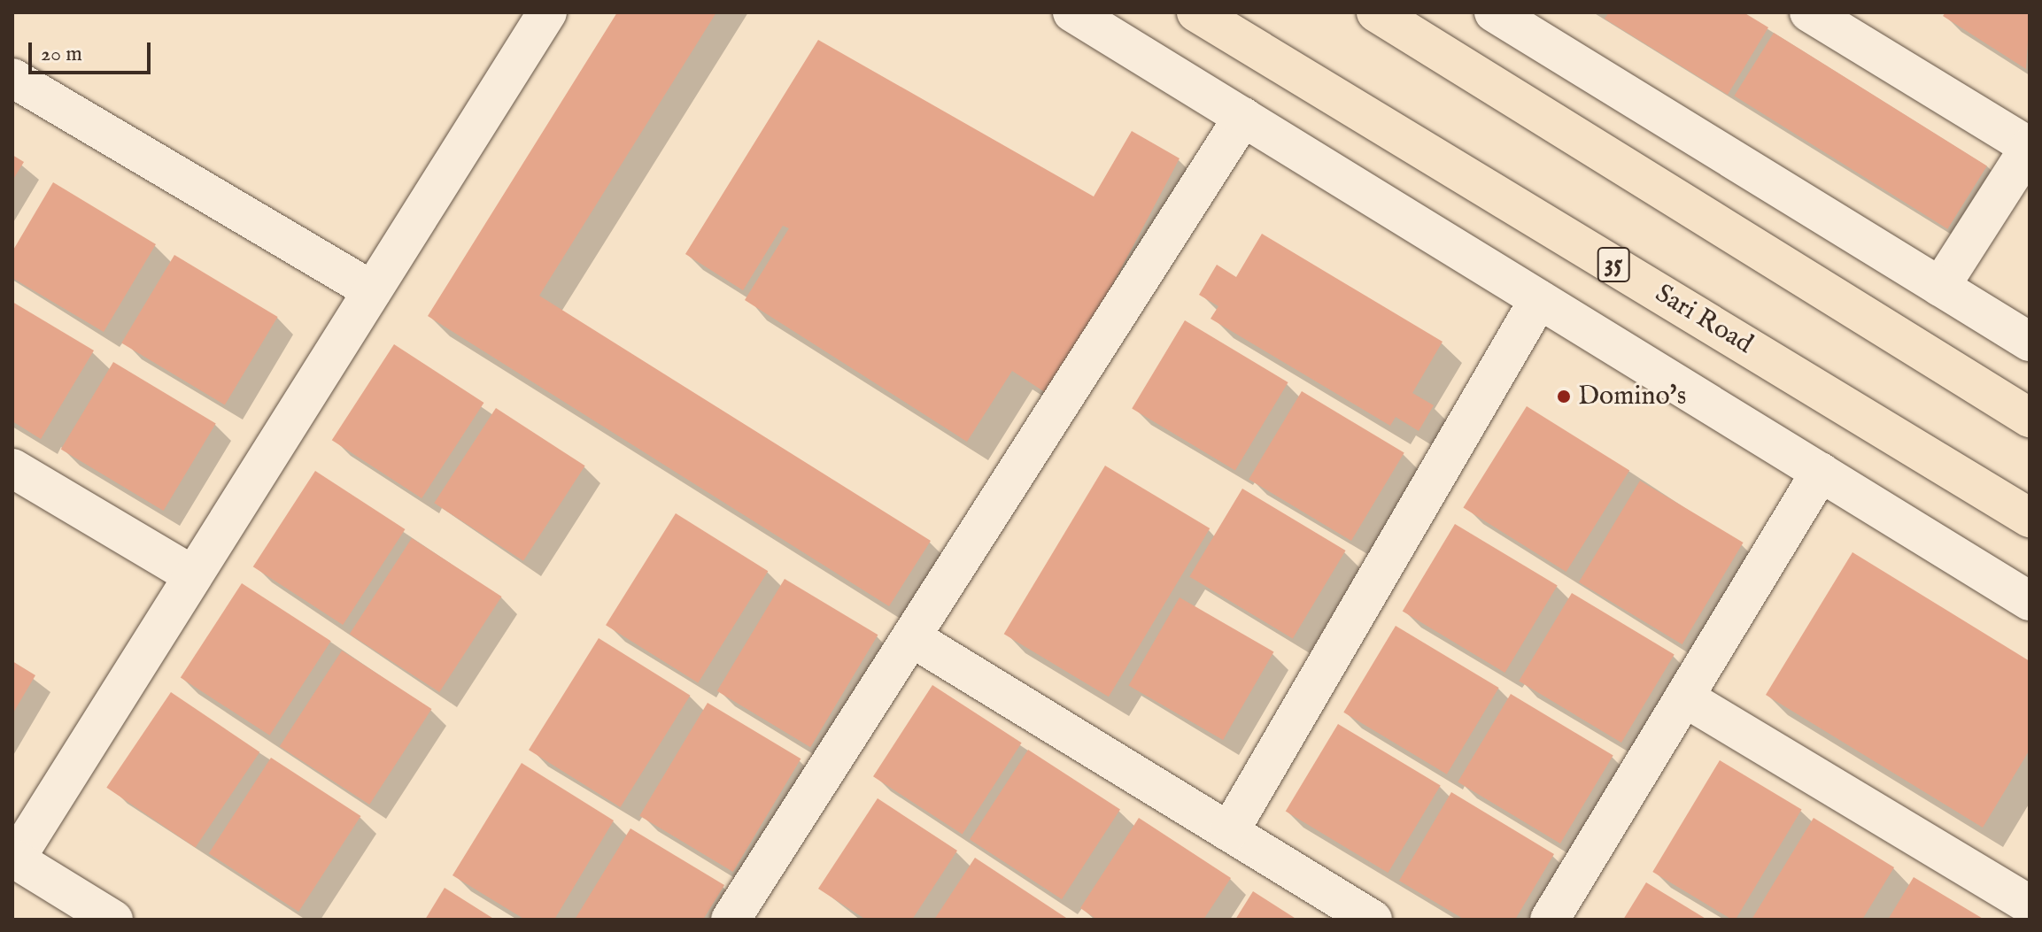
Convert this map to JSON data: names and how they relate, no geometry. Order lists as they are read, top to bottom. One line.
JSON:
{"streets":{"main road":["35","Sari Road"]},"places":["Domino's"],"scale_bar":"20 m"}
